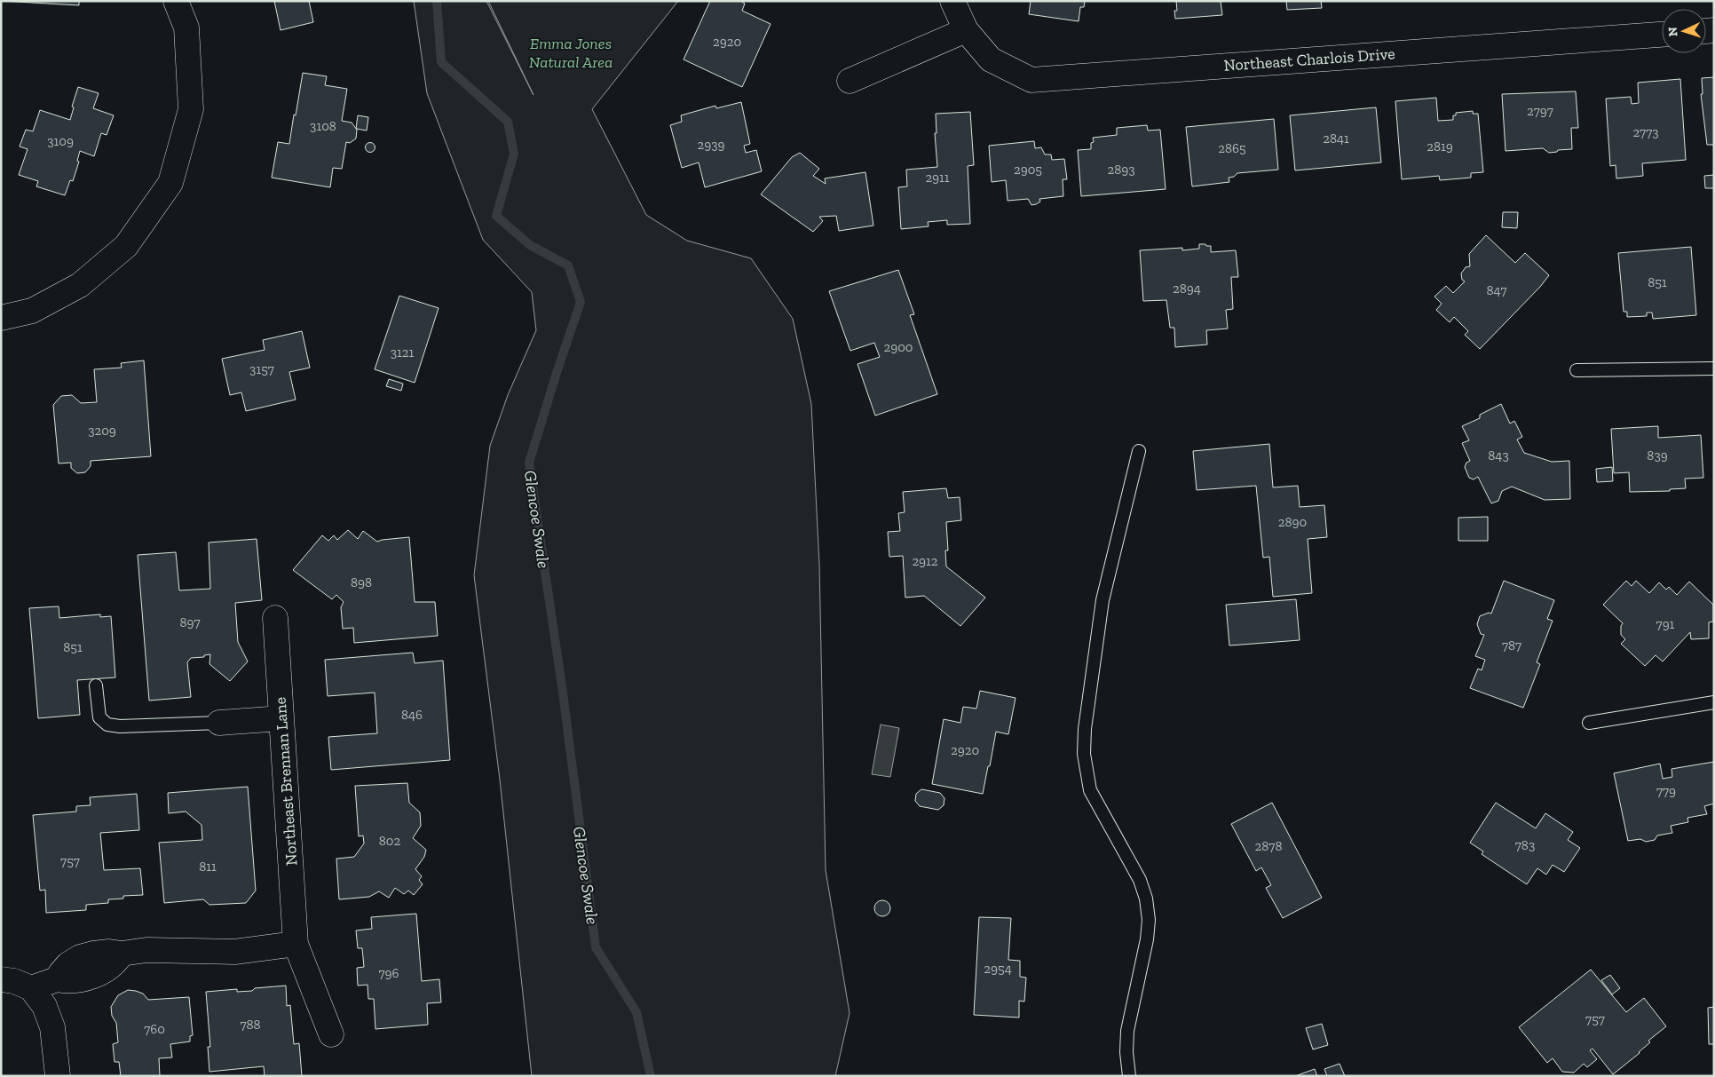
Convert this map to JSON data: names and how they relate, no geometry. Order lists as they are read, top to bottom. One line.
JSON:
{"streets":{"street":["Northeast Charlois Drive","Northeast Brennan Lane"]},"water":["Glencoe Swale"],"parks":["Emma Jones Natural Area"],"house_numbers":["2920","2797","3108","2773","2841","3109","2939","2819","2865","2905","2893","2911","851","2894","847","2900","3121","3157","3209","843","839","2890","2912","898","897","791","787","851","846","2920","779","802","783","2878","757","811","2954","796","757","788","760"],"north":"left"}
